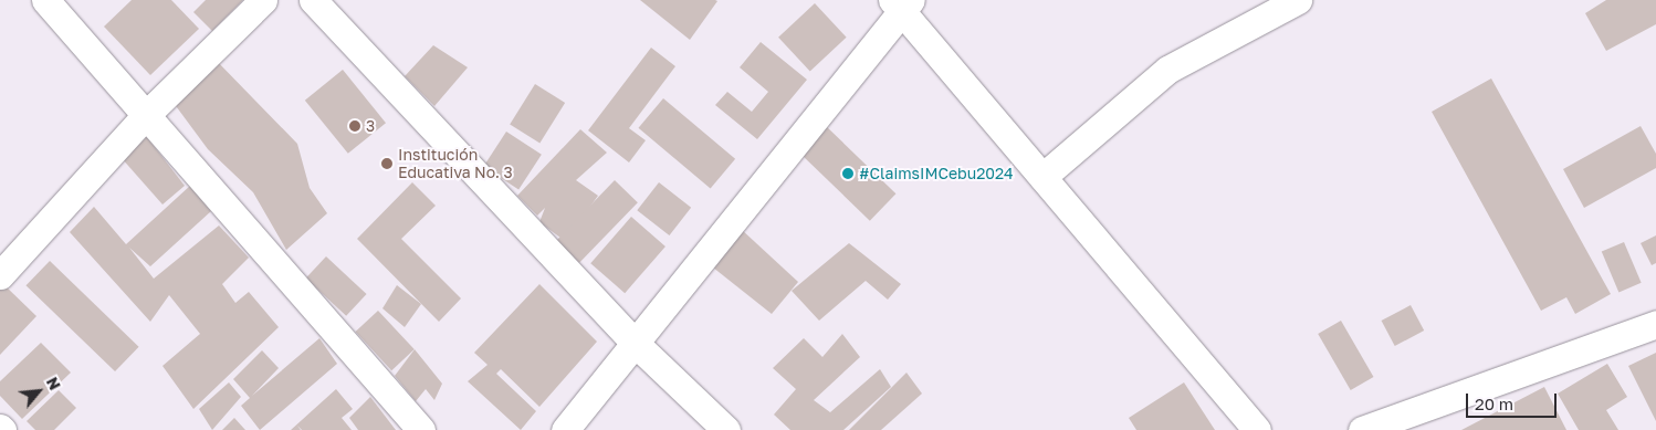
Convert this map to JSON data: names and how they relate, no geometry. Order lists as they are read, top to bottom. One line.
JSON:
{"places":["3","Institución Educativa No. 3","#ClaimsIMCebu2024"],"scale_bar":"20 m","north":"top right"}
